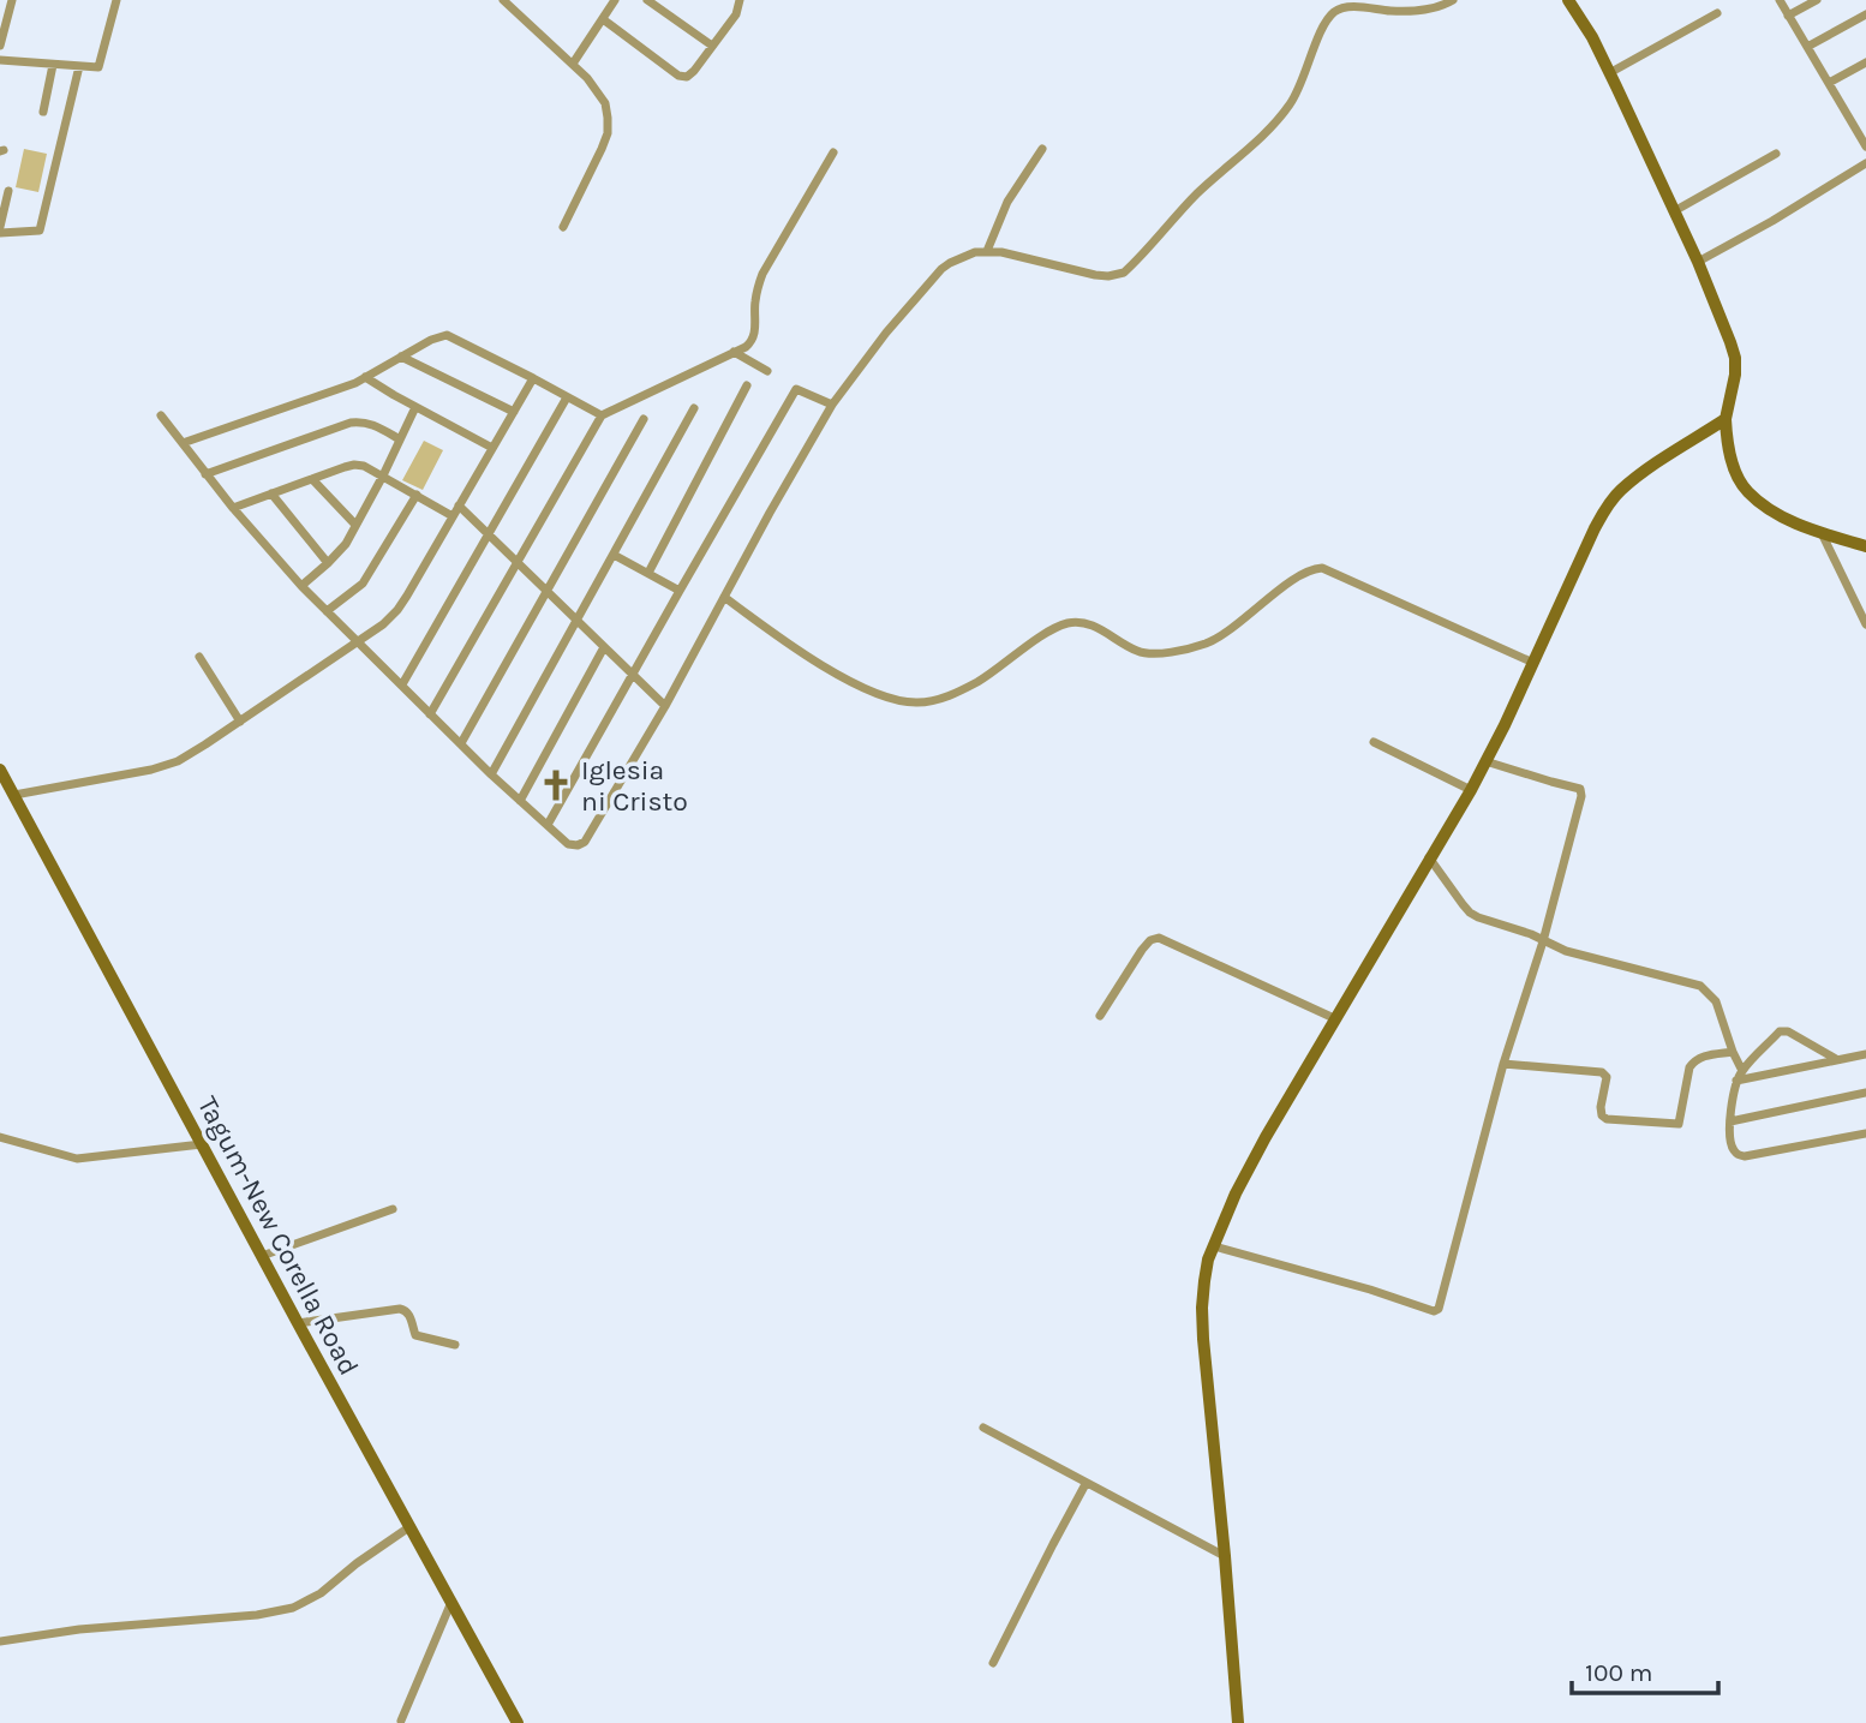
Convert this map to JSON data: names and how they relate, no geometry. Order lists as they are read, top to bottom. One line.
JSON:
{"streets":{"street":["Tagum-New Corella Road"]},"places":{"church":["Iglesia ni Cristo"]},"scale_bar":"100 m"}
